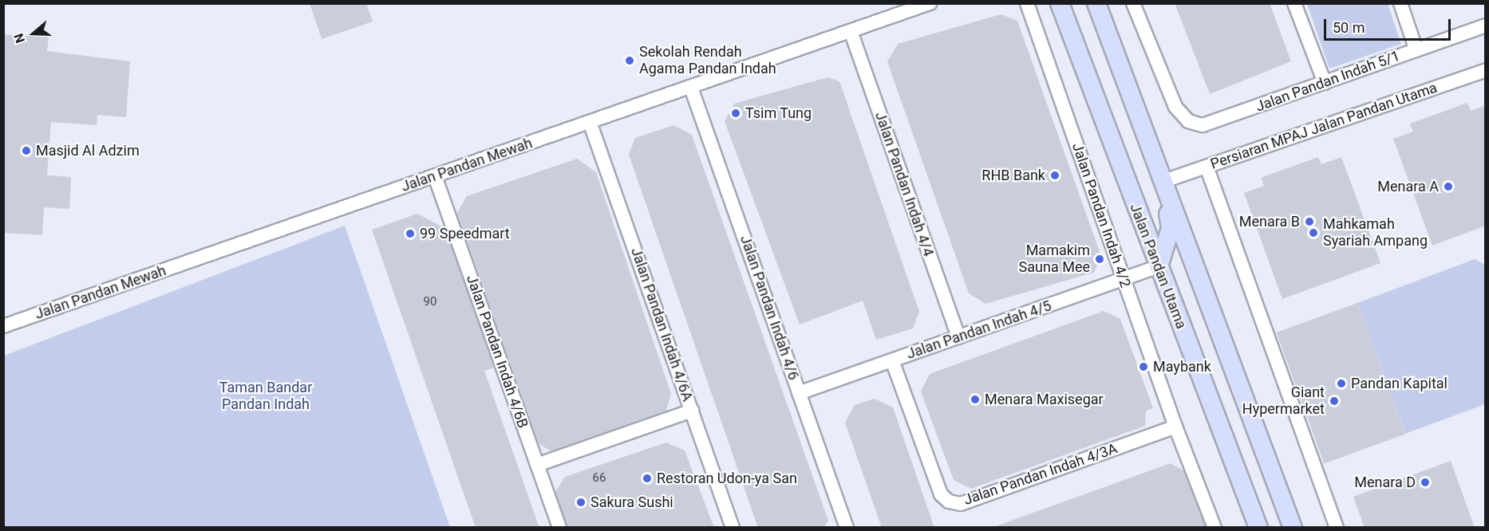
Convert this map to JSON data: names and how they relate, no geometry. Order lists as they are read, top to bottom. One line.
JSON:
{"streets":{"main road":["Jalan Pandan Utama"],"street":["Jalan Pandan Indah 5/1","Persiaran MPAJ Jalan Pandan Utama","Jalan Pandan Mewah","Jalan Pandan Indah 4/4","Jalan Pandan Indah 4/2","Jalan Pandan Indah 4/6","Jalan Pandan Indah 4/6A","Jalan Pandan Indah 4/5","Jalan Pandan Indah 4/6B","Jalan Pandan Indah 4/3A"]},"crossings":[["Jalan Pandan Mewah","Jalan Pandan Indah 4/4"],["Jalan Pandan Mewah","Jalan Pandan Indah 4/6"],["Jalan Pandan Mewah","Jalan Pandan Indah 4/6A"],["Jalan Pandan Mewah","Jalan Pandan Indah 4/6B"],["Jalan Pandan Indah 4/4","Jalan Pandan Indah 4/5"],["Jalan Pandan Indah 4/2","Jalan Pandan Indah 4/5"],["Jalan Pandan Indah 4/2","Jalan Pandan Indah 4/3A"],["Jalan Pandan Utama","Jalan Pandan Indah 4/5"],["Jalan Pandan Indah 4/6","Jalan Pandan Indah 4/5"],["Jalan Pandan Indah 4/5","Jalan Pandan Indah 4/3A"]],"parks":["Taman Bandar Pandan Indah"],"places":["Sekolah Rendah Agama Pandan Indah","Tsim Tung","Masjid Al Adzim","RHB Bank","Menara A","Menara B","Mahkamah Syariah Ampang","99 Speedmart","Mamakim Sauna Mee","Maybank","Pandan Kapital","Menara Maxisegar","Giant Hypermarket","Restoran Udon-ya San","Menara D","Sakura Sushi"],"house_numbers":["90","66"],"scale_bar":"50 m","north":"left"}
